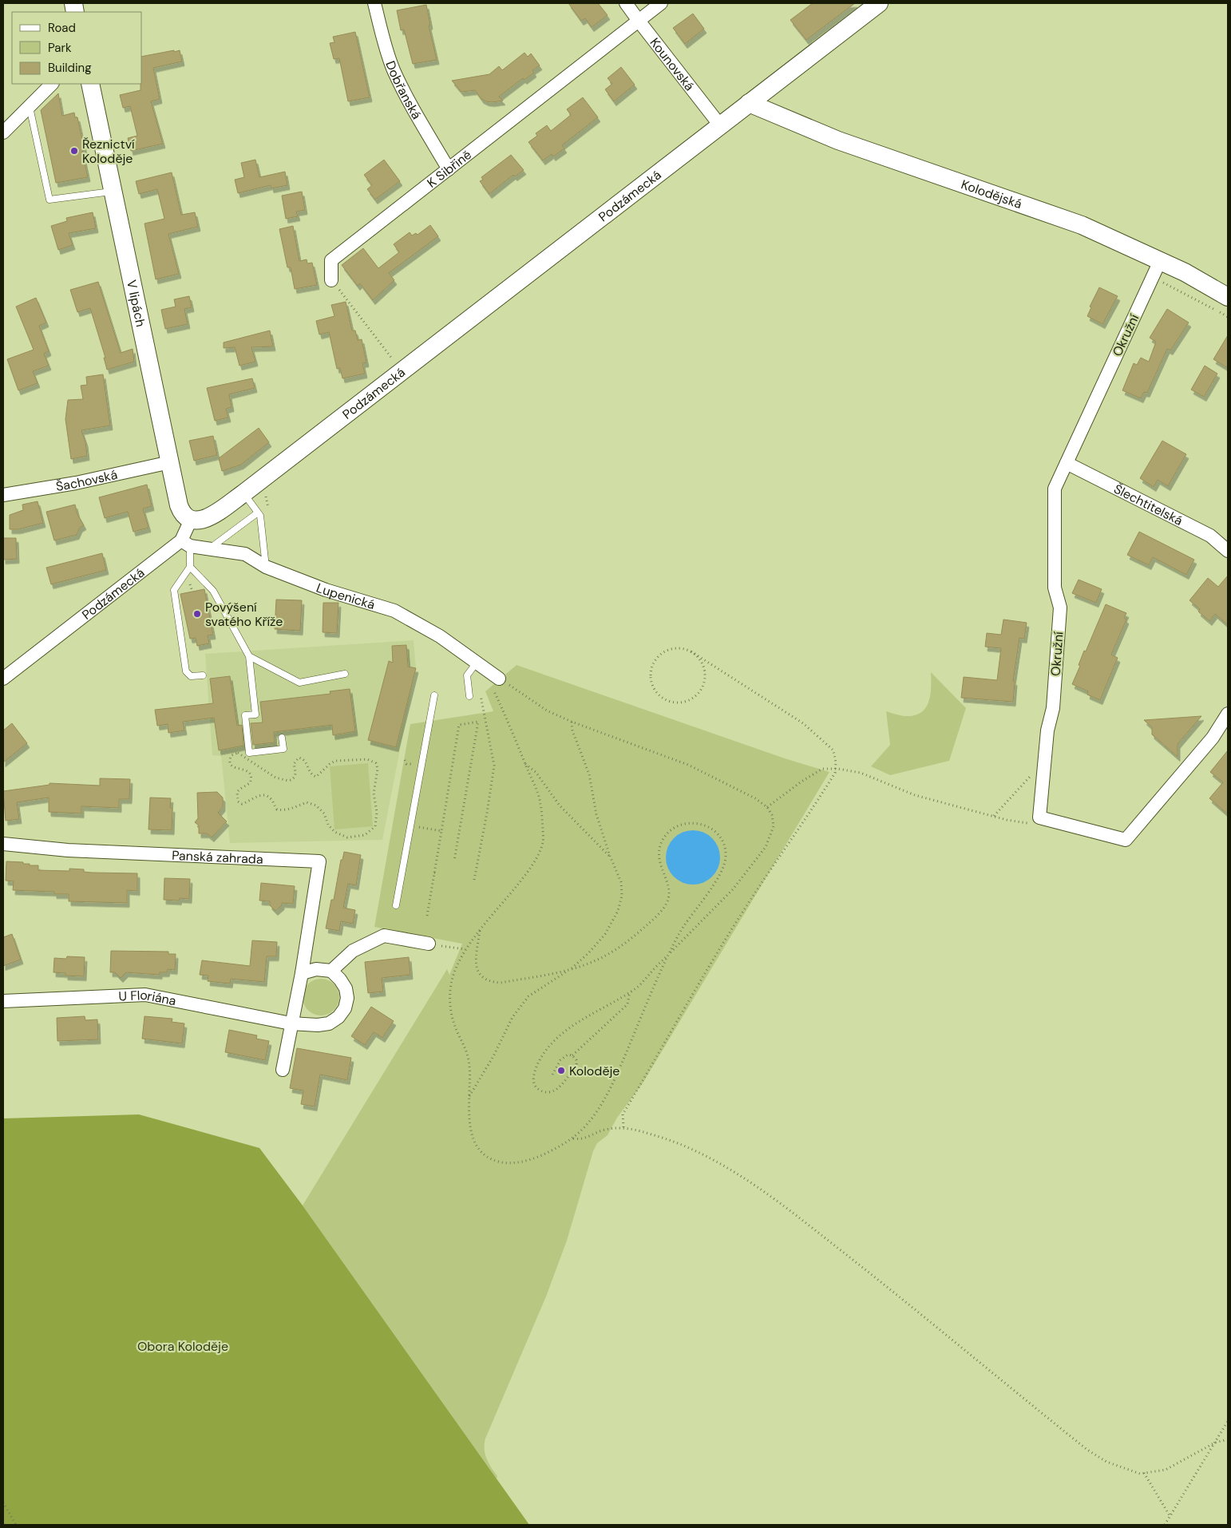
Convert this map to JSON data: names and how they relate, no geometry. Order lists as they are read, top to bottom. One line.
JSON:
{"streets":{"street":["Kounovská","Dobřanská","K Sibřině","Kolodějská","Podzámecká","V lipách","Okružní","Šachovská","Šlechtitelská","Lupenická","Panská zahrada","U Floriána"]},"crossings":[["Kounovská","K Sibřině"],["Kounovská","Podzámecká"],["Dobřanská","K Sibřině"],["Kolodějská","Podzámecká"],["Kolodějská","Okružní"],["Podzámecká","V lipách"],["Podzámecká","Lupenická"],["V lipách","Šachovská"],["Okružní","Šlechtitelská"],["Panská zahrada","U Floriána"]],"parks":["Obora Koloděje"],"places":["Řeznictví Koloděje","Povýšení svatého Kříže","Koloděje"],"legend":["Road","Park","Building"]}
